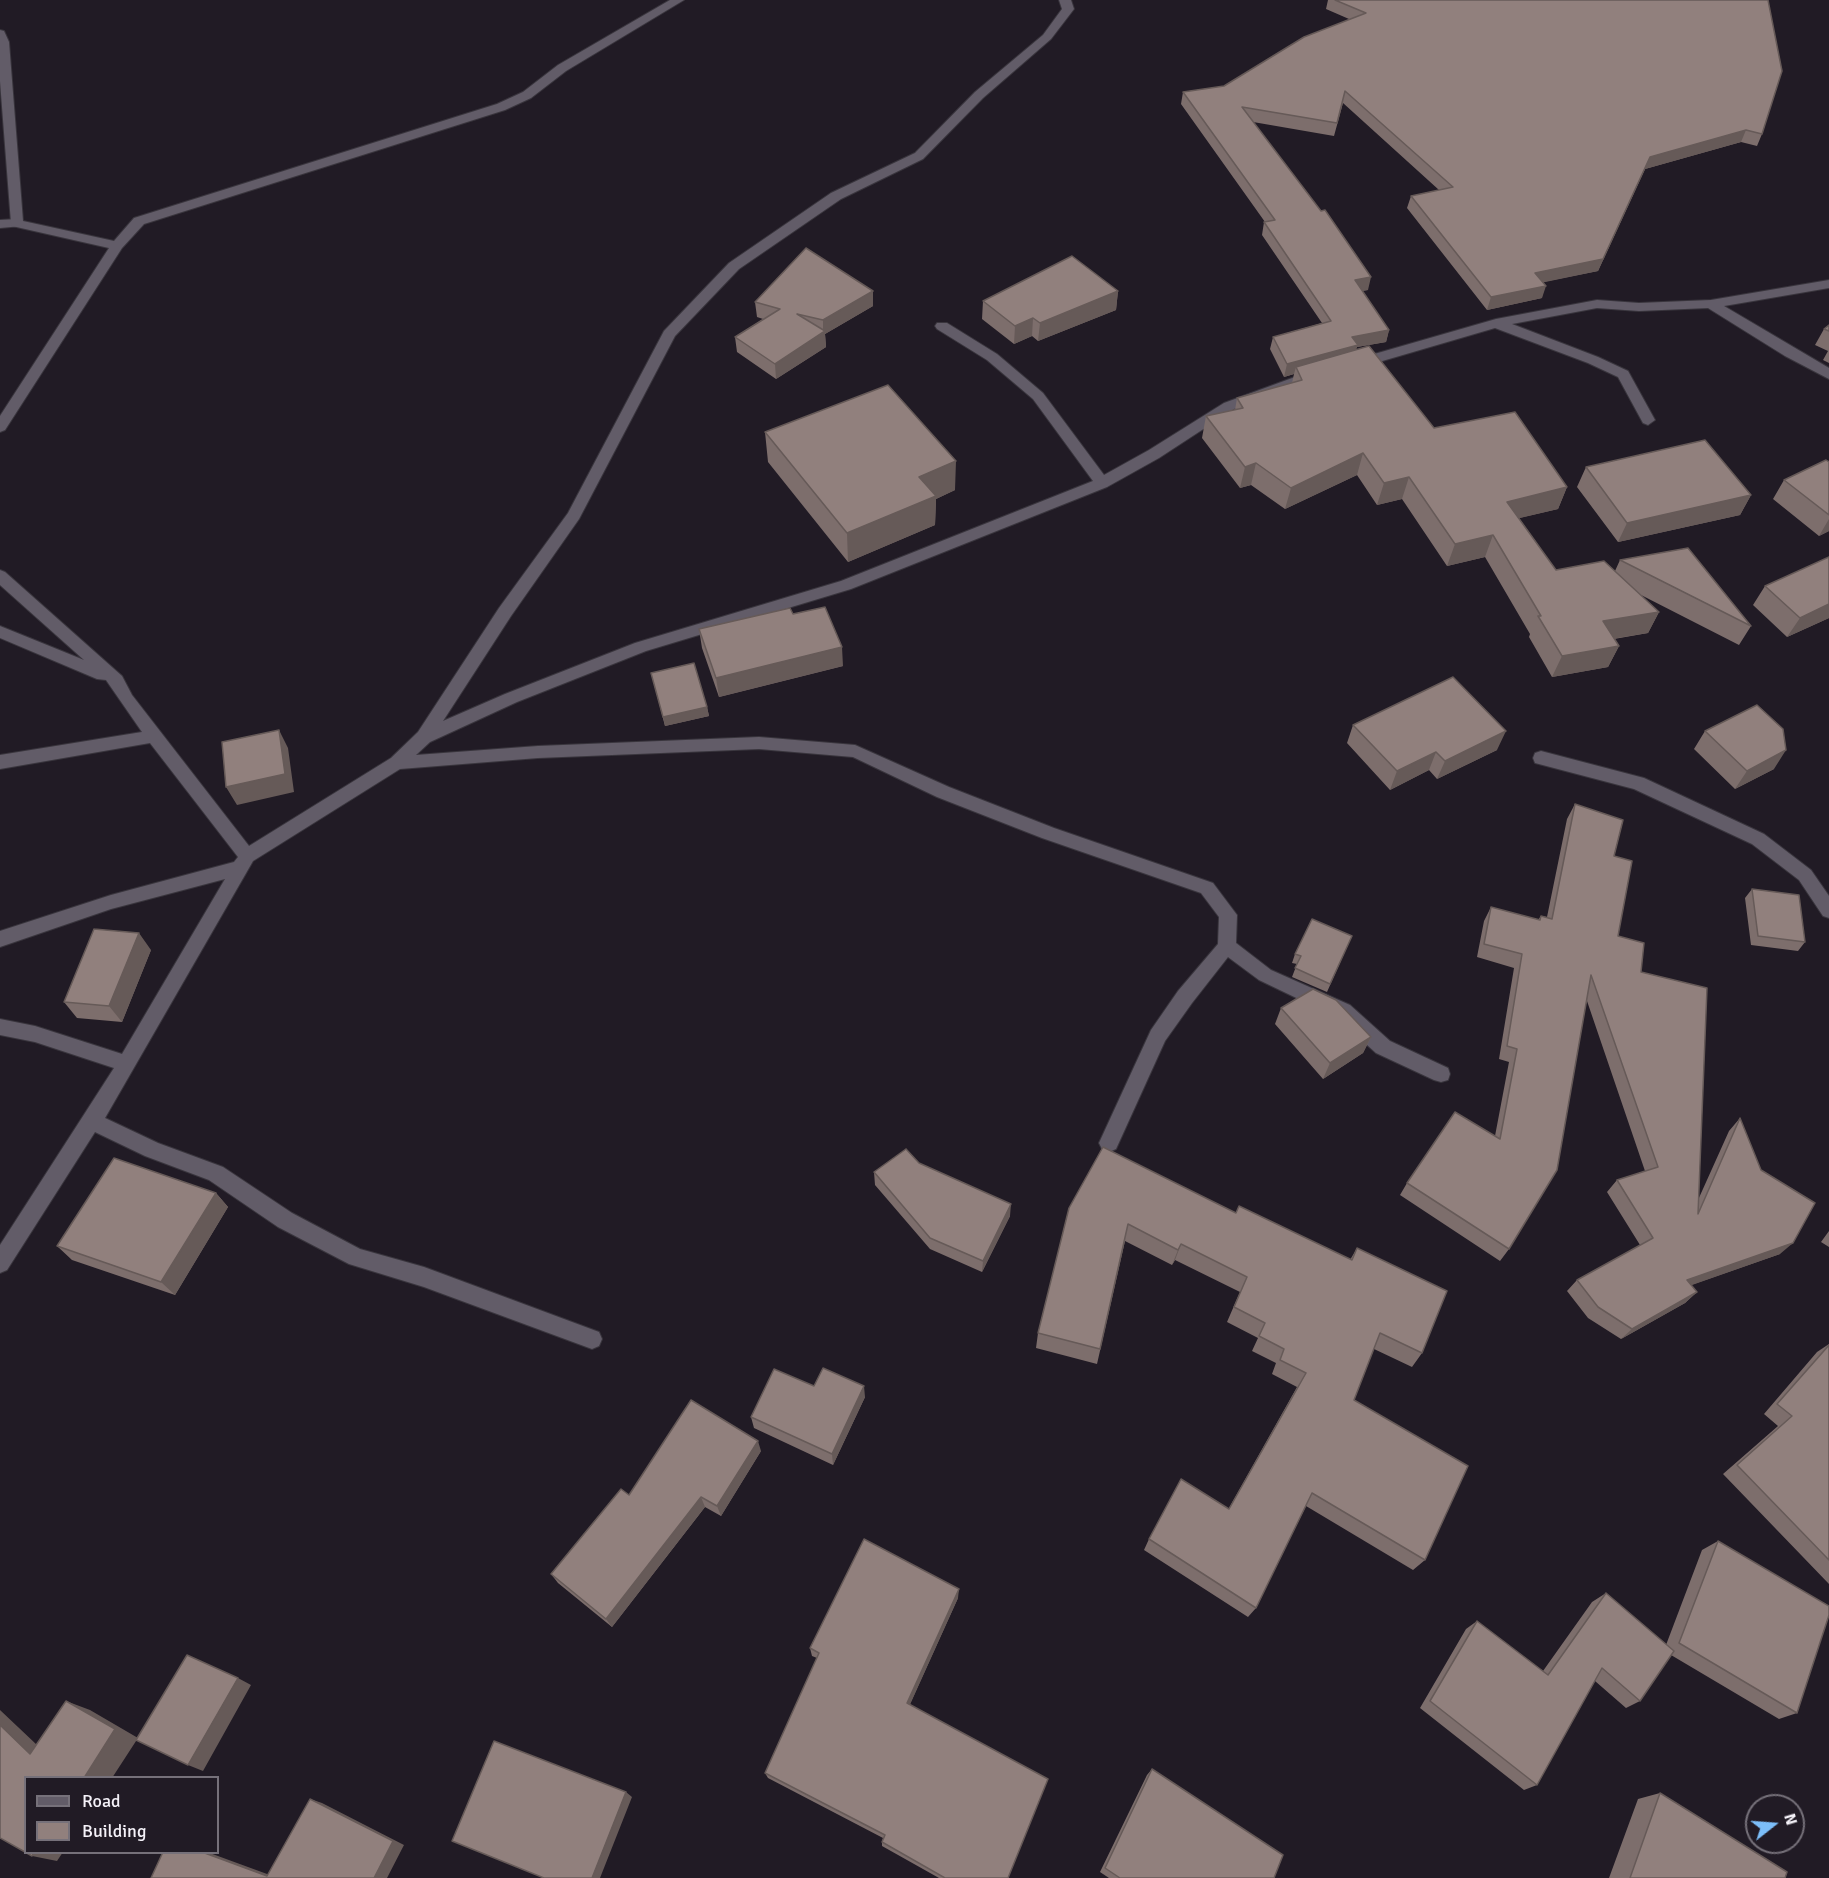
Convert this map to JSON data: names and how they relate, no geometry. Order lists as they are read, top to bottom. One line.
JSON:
{"legend":["Road","Building"],"north":"right"}
